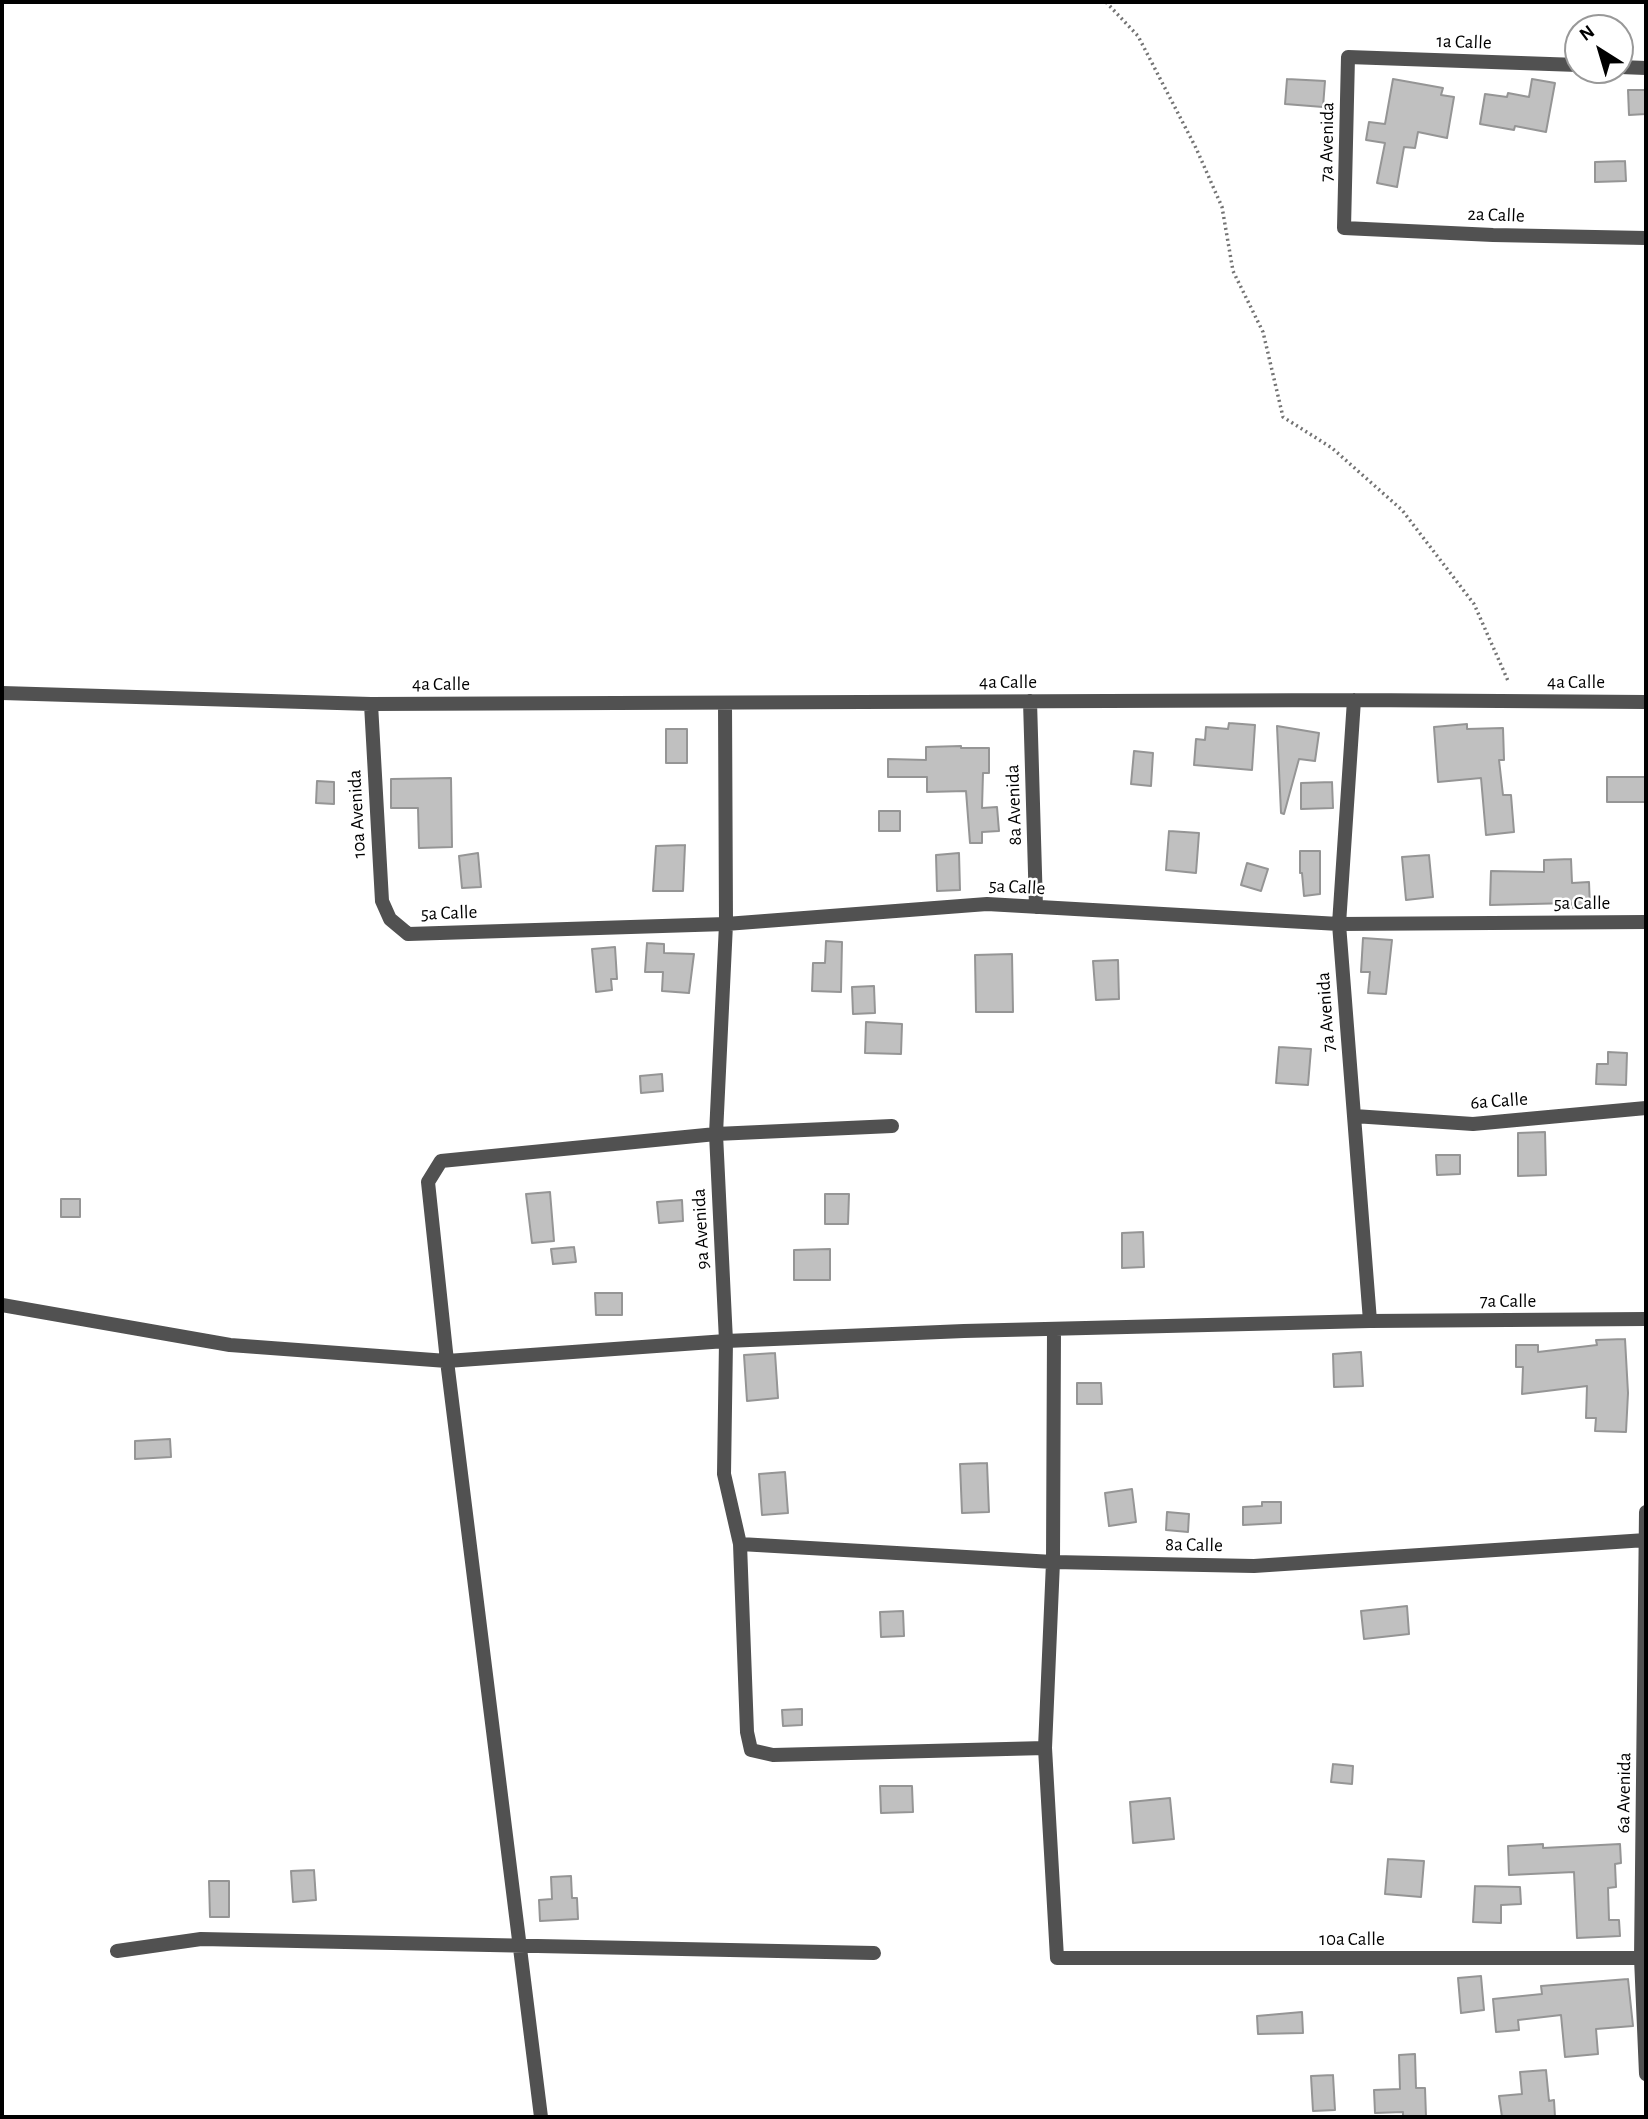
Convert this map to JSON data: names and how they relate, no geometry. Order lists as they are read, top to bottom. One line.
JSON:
{"streets":{"street":["1a Calle","7a Avenida","2a Calle","4a Calle","8a Avenida","10a Avenida","5a Calle","6a Calle","9a Avenida","7a Calle","8a Calle","6a Avenida","10a Calle"]},"crossings":[["1a Calle","7a Avenida"],["7a Avenida","2a Calle"],["7a Avenida","4a Calle"],["7a Avenida","5a Calle"],["7a Avenida","6a Calle"],["7a Avenida","7a Calle"],["4a Calle","8a Avenida"],["4a Calle","10a Avenida"],["4a Calle","9a Avenida"],["8a Avenida","5a Calle"],["10a Avenida","5a Calle"],["5a Calle","9a Avenida"],["9a Avenida","7a Calle"],["9a Avenida","8a Calle"],["9a Avenida","10a Calle"],["8a Calle","6a Avenida"],["6a Avenida","10a Calle"]],"north":"top left"}
